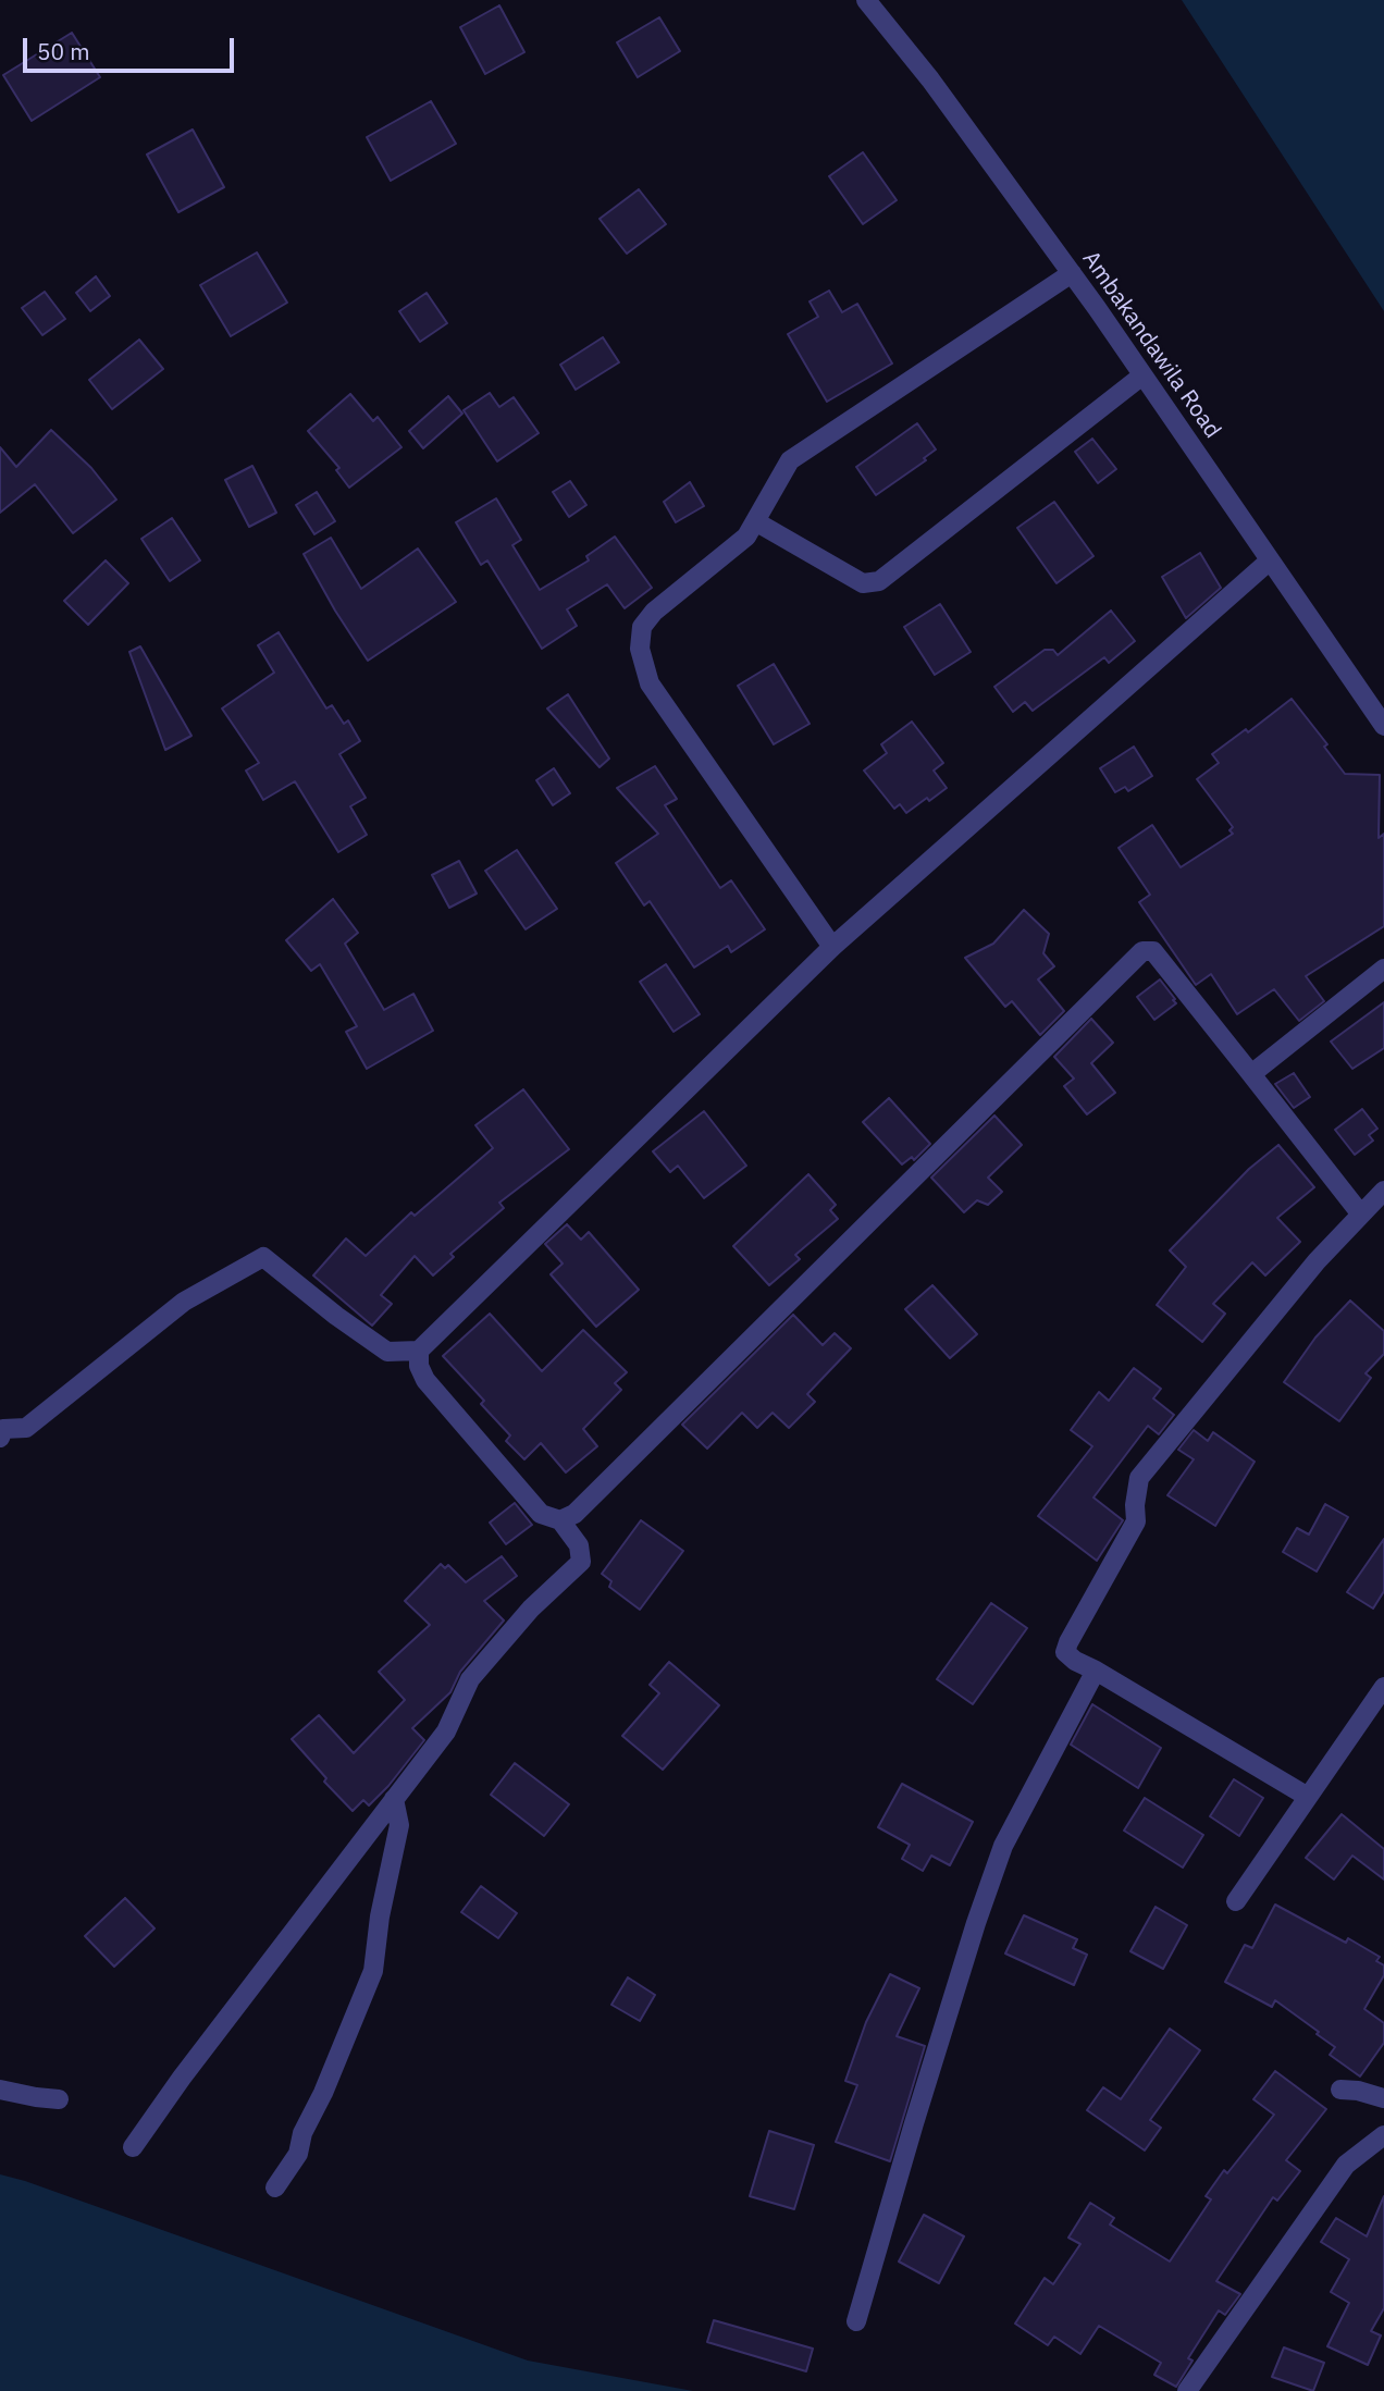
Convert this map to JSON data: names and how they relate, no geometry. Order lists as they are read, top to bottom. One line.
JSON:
{"streets":{"street":["Ambakandawila Road"]},"scale_bar":"50 m"}
